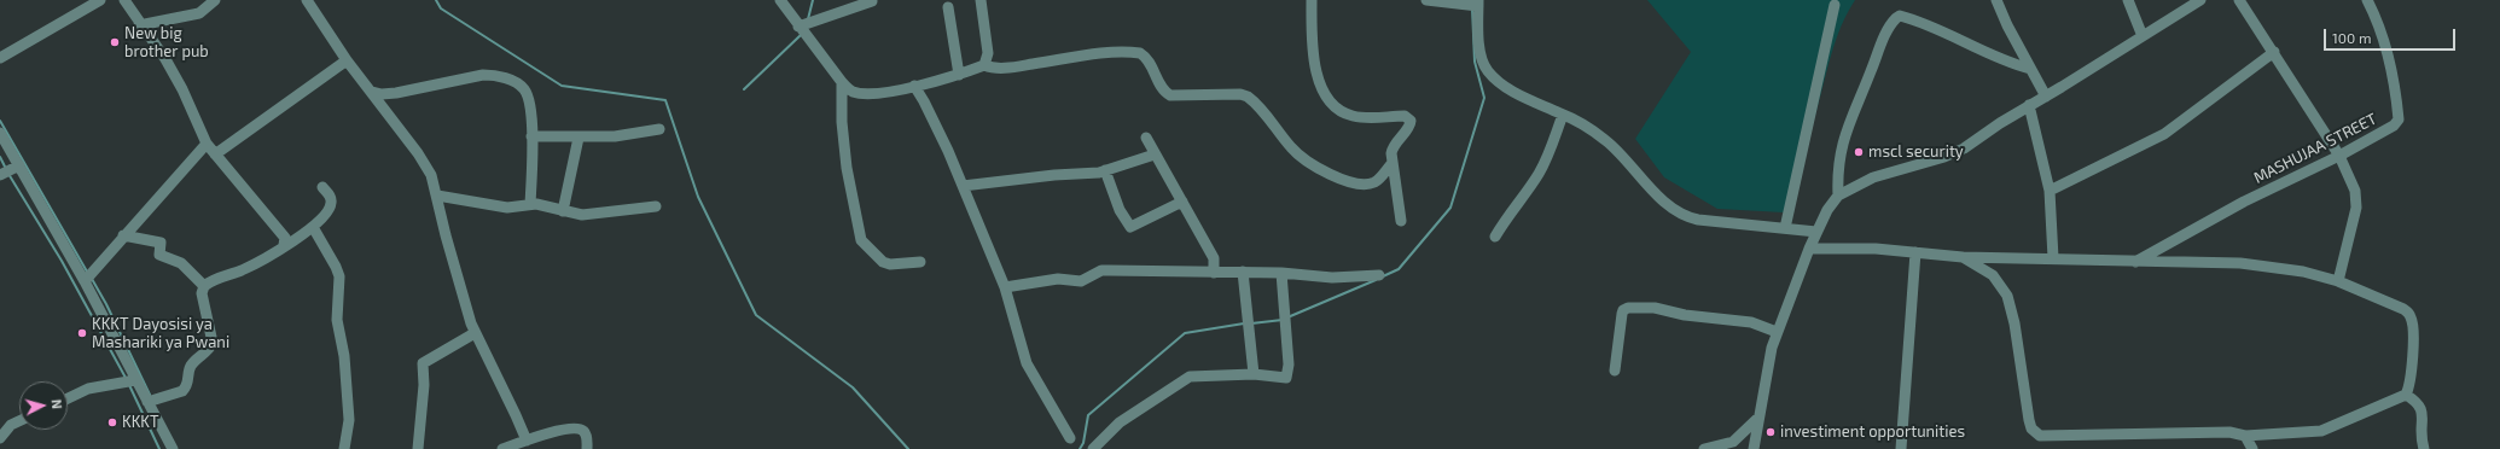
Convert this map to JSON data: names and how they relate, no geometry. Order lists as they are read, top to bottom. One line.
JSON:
{"streets":{"street":["MASHUJAA STREET"]},"places":["New big brother pub","mscl security","KKKT Dayosisi ya Mashariki ya Pwani","KKKT","investiment opportunities"],"scale_bar":"100 m","north":"right"}
